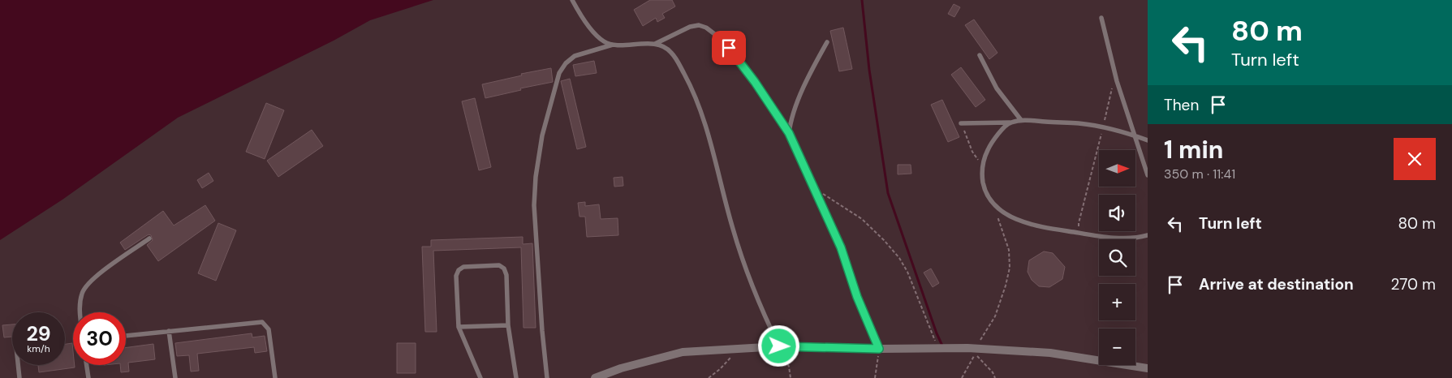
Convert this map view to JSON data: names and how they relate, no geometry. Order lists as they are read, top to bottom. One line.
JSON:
{"north":"right","page":{"turn":["80 m","Turn left"],"then":"Then","heading":["1 min","350 m · 11:41"],"map_buttons":["+","−"],"list":[{"name":"Turn left","value":"80 m"},{"name":"Arrive at destination","value":"270 m"}],"speed":"29 km/h","limit":"30"}}
